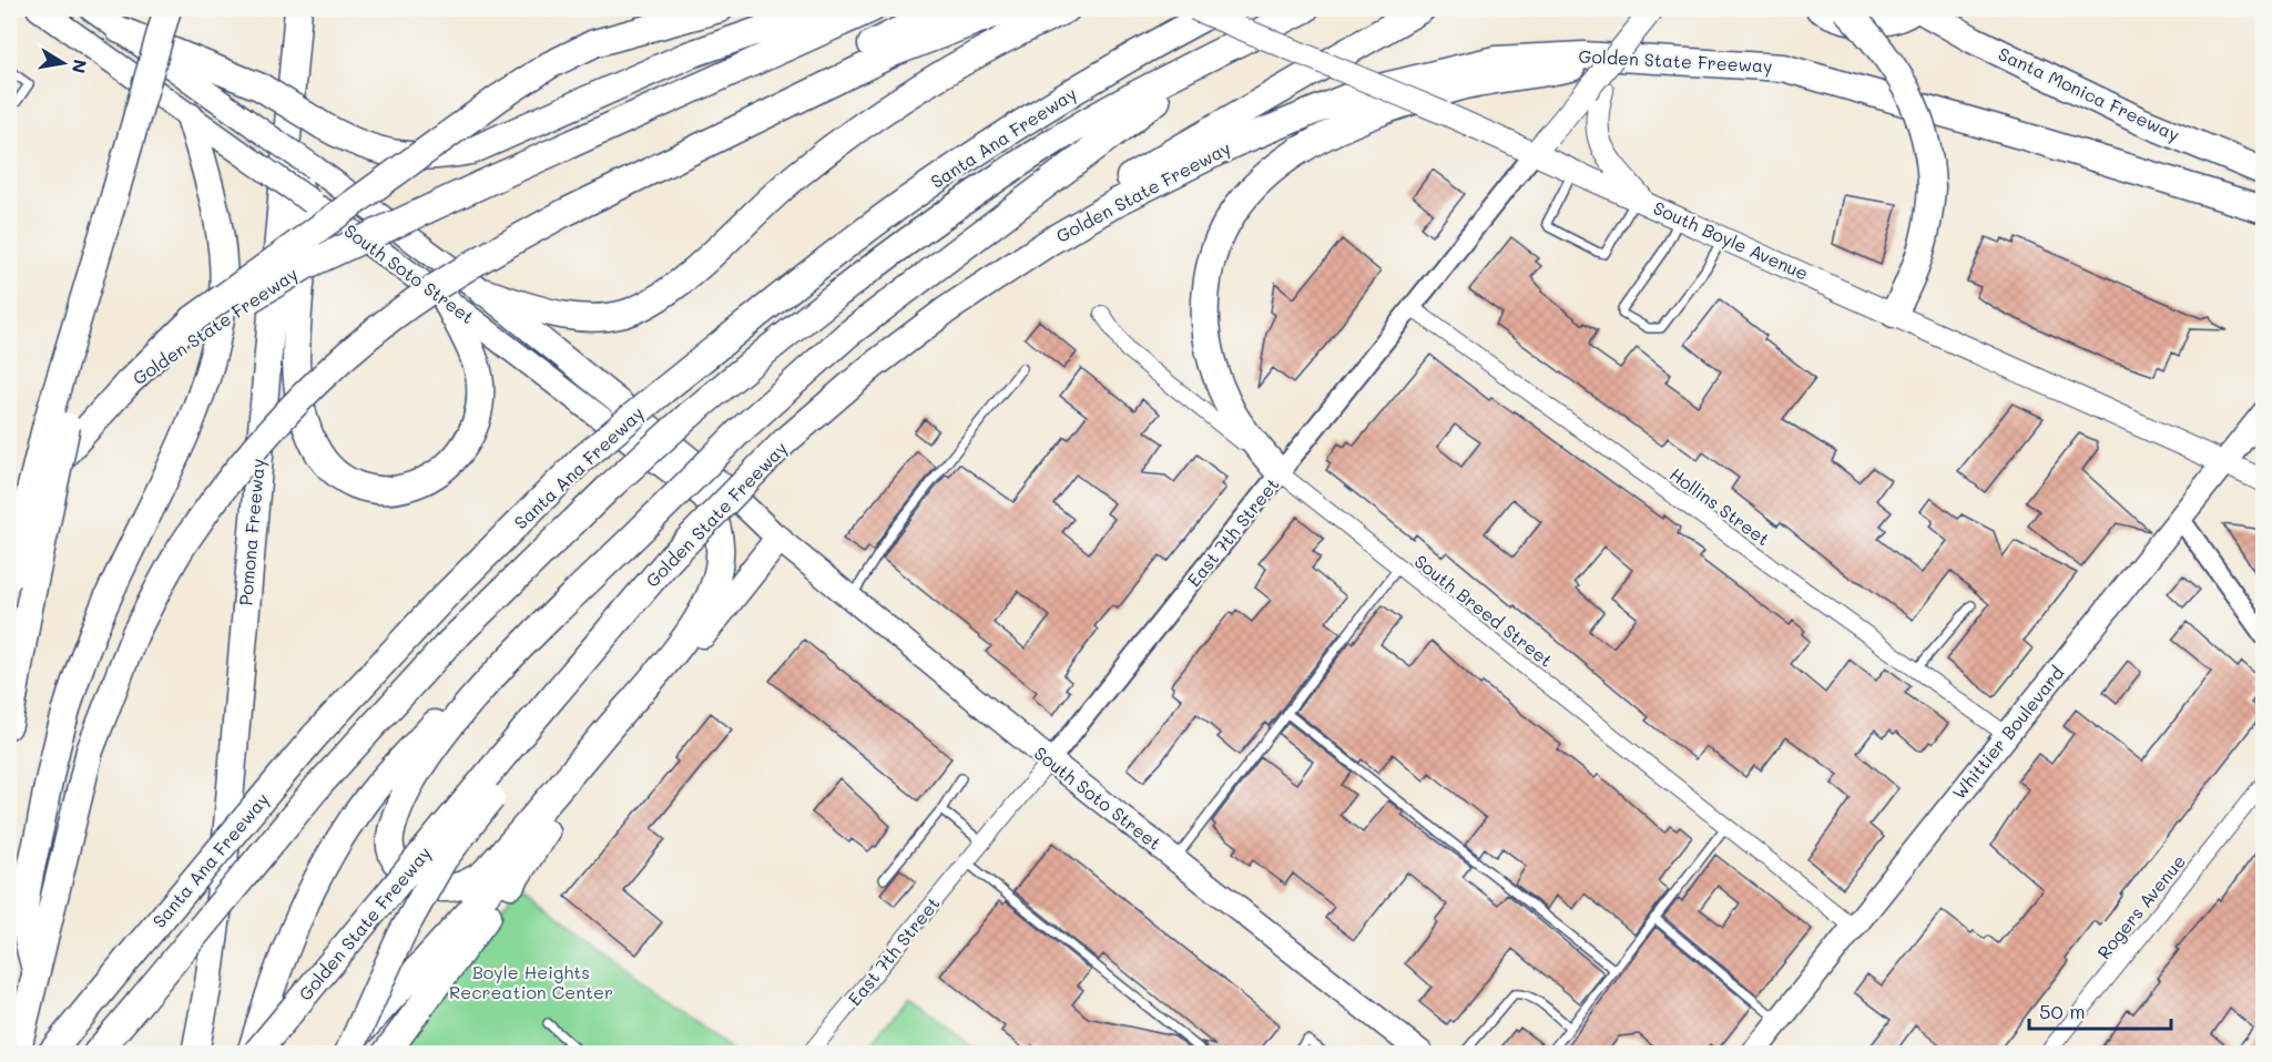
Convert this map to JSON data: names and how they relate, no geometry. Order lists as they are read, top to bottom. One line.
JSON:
{"streets":{"highway":["Golden State Freeway","Santa Monica Freeway","Santa Ana Freeway","Pomona Freeway"],"main road":["South Boyle Avenue","South Soto Street","East 7th Street","Whittier Boulevard"],"street":["Hollins Street","South Breed Street","Rogers Avenue"]},"crossings":[["Golden State Freeway","East 7th Street"],["South Boyle Avenue","East 7th Street"],["South Boyle Avenue","Whittier Boulevard"],["South Soto Street","East 7th Street"],["Hollins Street","East 7th Street"],["Hollins Street","Whittier Boulevard"],["East 7th Street","South Breed Street"],["South Breed Street","Whittier Boulevard"]],"parks":["Boyle Heights Recreation Center"],"scale_bar":"50 m","north":"right"}
